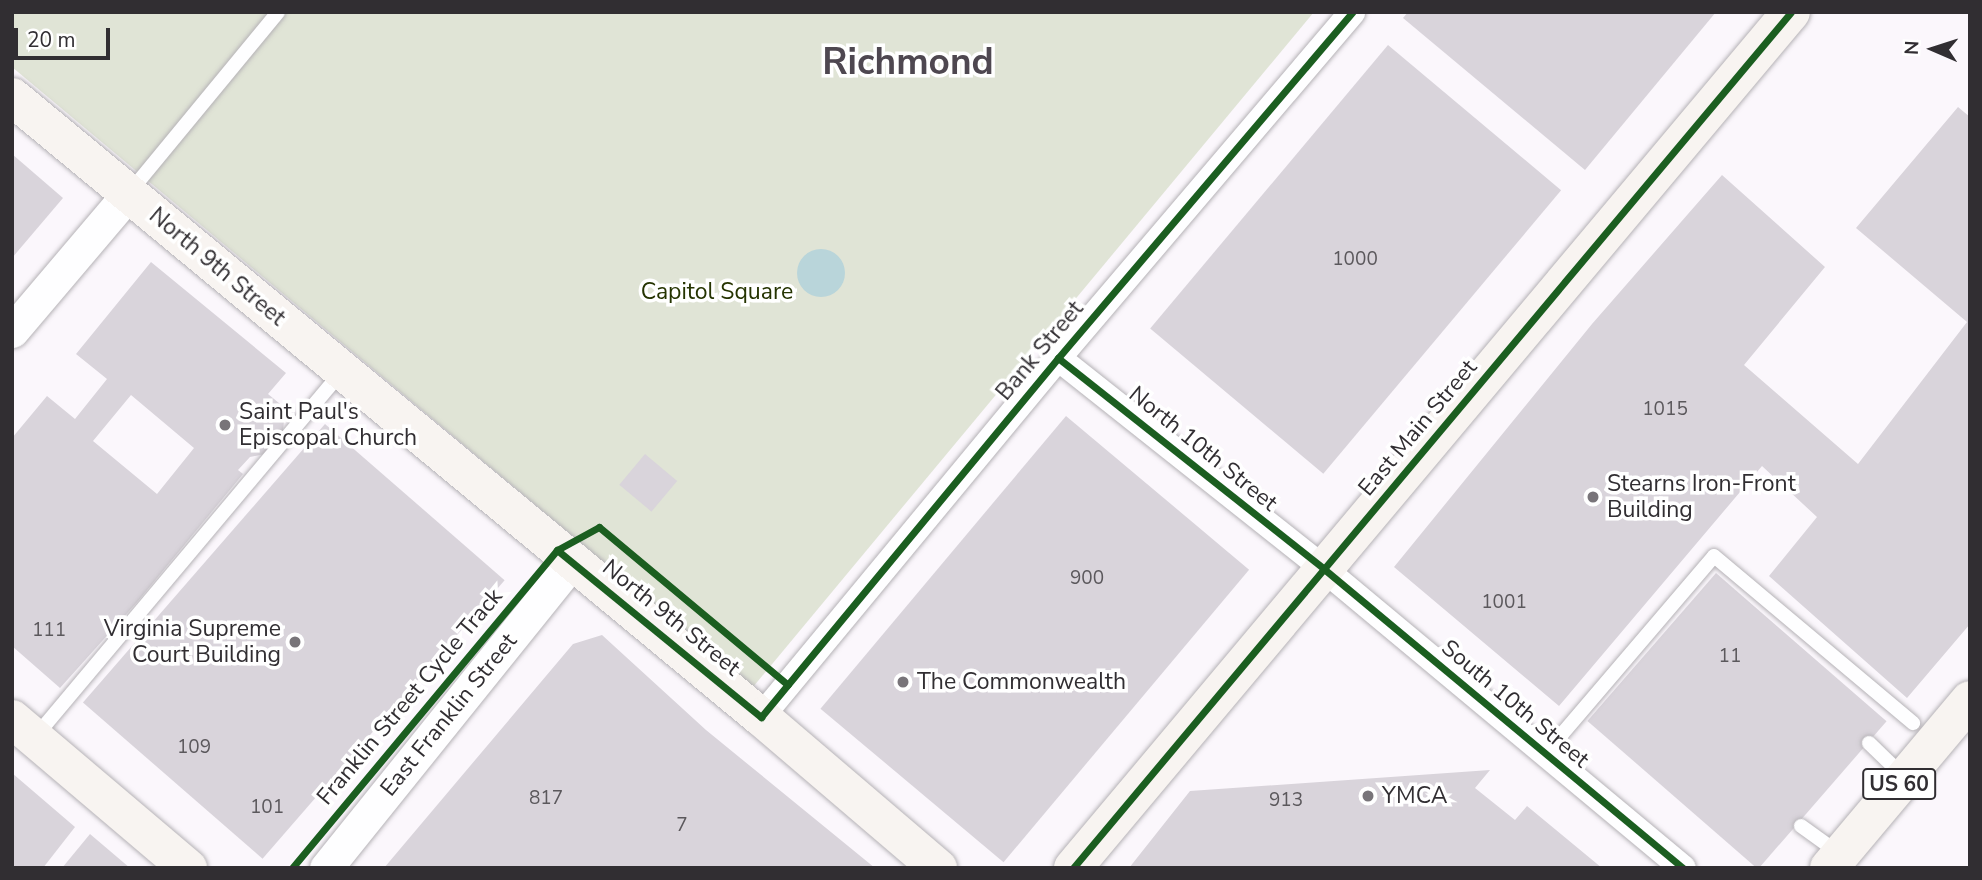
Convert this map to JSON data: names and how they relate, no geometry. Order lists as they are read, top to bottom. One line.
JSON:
{"streets":{"main road":["North 9th Street","East Main Street","US 60"],"street":["Bank Street","North 10th Street","South 10th Street","East Franklin Street"],"cycle path":["Franklin Street Cycle Track"]},"crossings":[["North 9th Street","Bank Street"],["North 9th Street","East Franklin Street"],["Bank Street","North 10th Street"],["East Main Street","North 10th Street"],["East Main Street","South 10th Street"],["North 10th Street","South 10th Street"]],"districts":["Richmond"],"parks":["Capitol Square"],"places":["Saint Paul's Episcopal Church","Stearns Iron-Front Building","Virginia Supreme Court Building","The Commonwealth","YMCA"],"house_numbers":["1000","1015","900","1001","111","11","109","817","913","101","7"],"scale_bar":"20 m","north":"left"}
